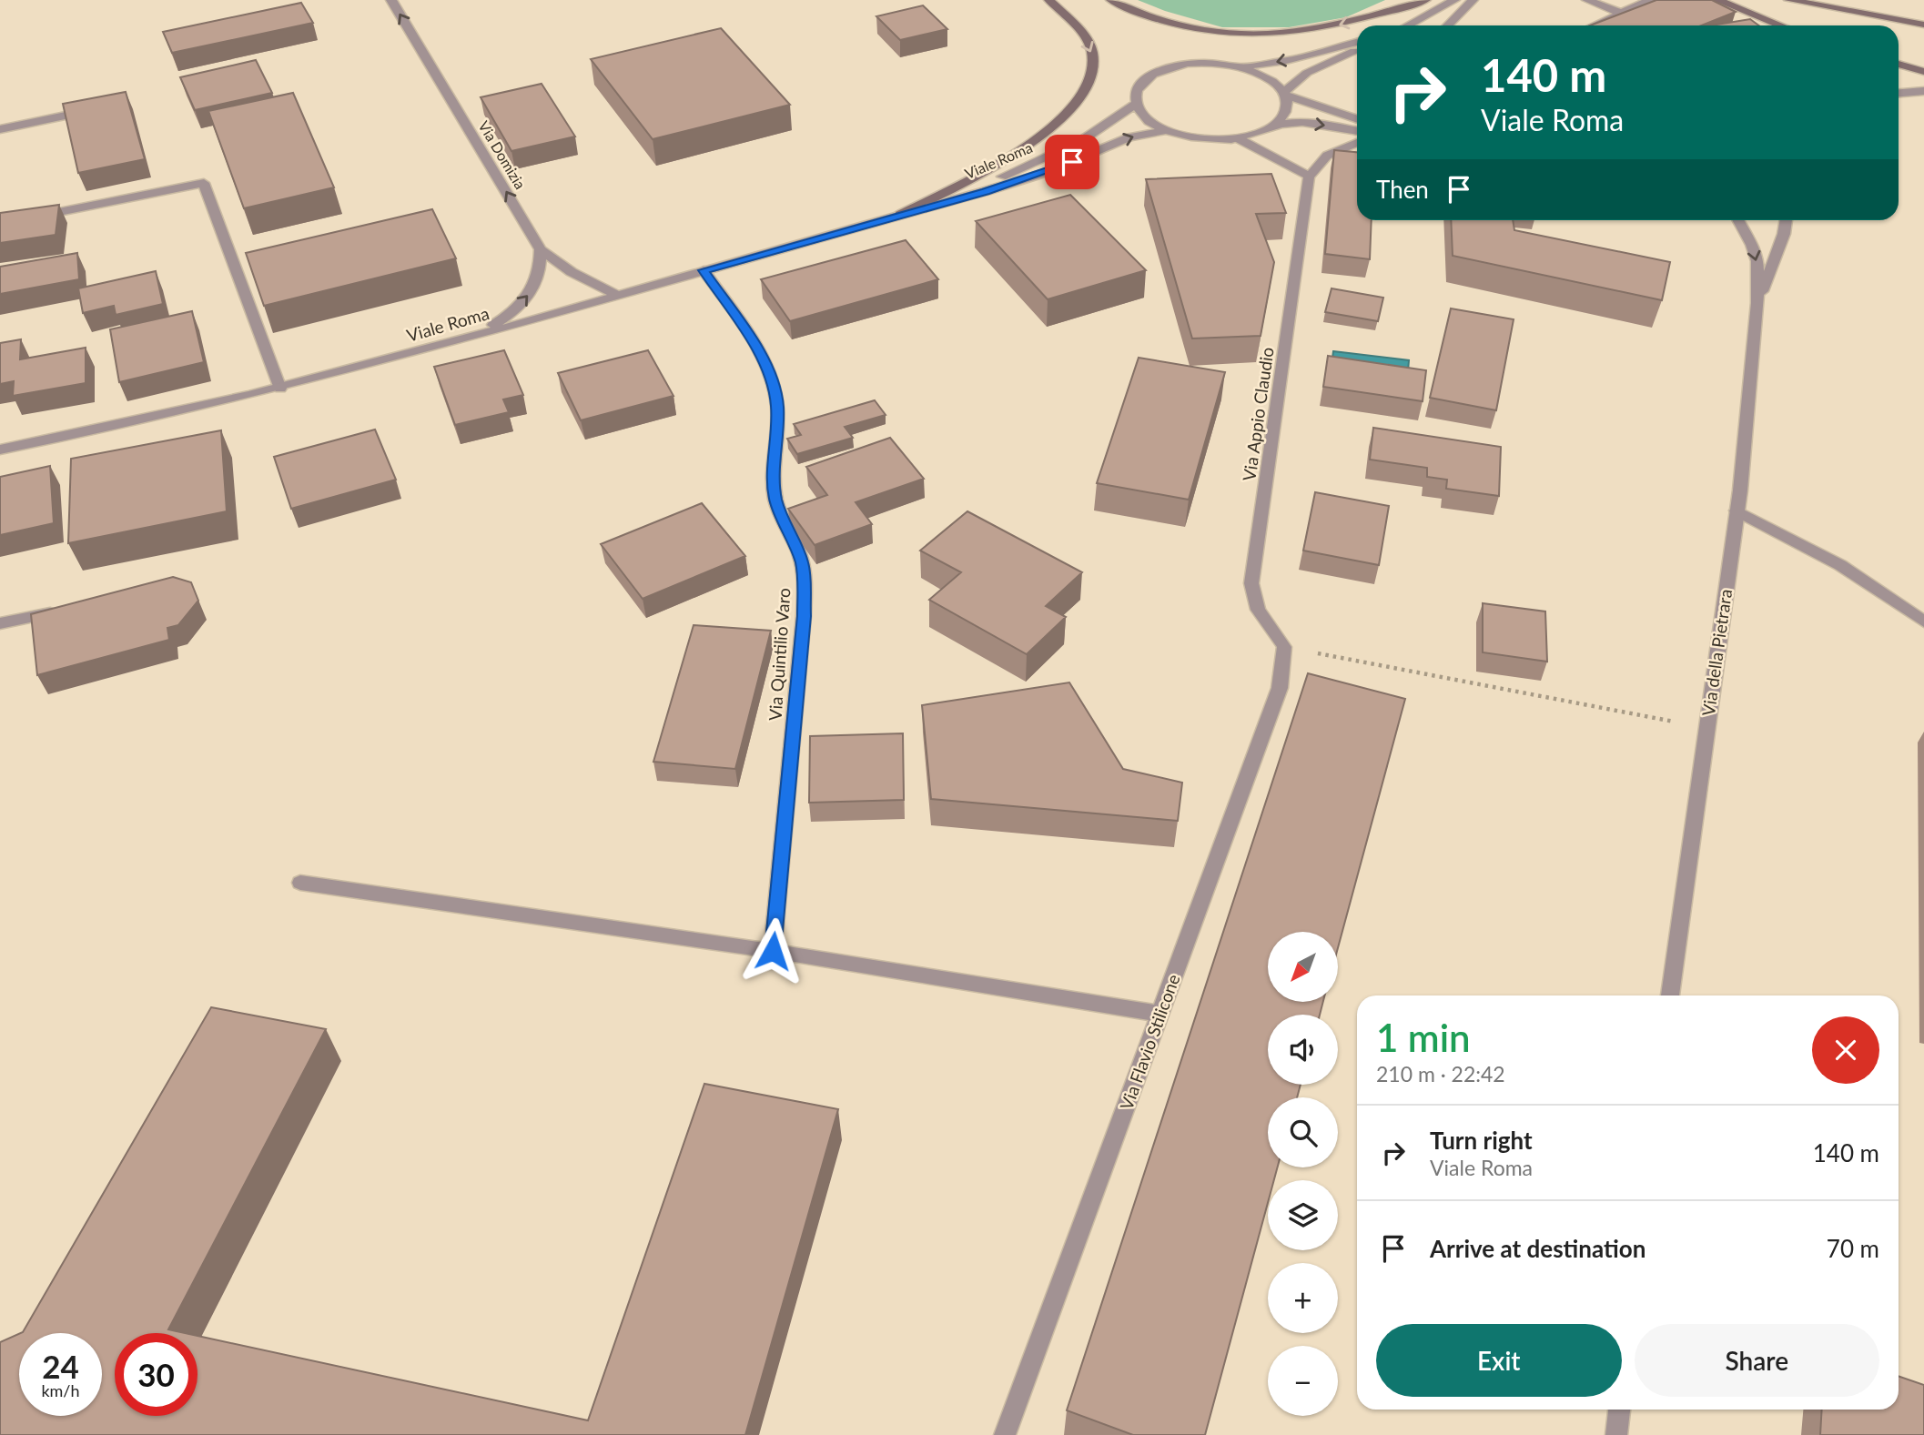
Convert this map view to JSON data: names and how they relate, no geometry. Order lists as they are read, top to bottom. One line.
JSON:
{"streets":{"street":["Via Domizia","Viale Roma","Via Appio Claudio","Via della Pietrara","Via Quintilio Varo","Via Flavio Stilicone"]},"crossings":[["Via Domizia","Viale Roma"],["Viale Roma","Via Quintilio Varo"],["Via Appio Claudio","Via Flavio Stilicone"]],"one_way":["Via Domizia"],"north":"bottom left","page":{"turn":["140 m","Viale Roma"],"then":"Then","map_buttons":["+","−"],"heading":["1 min","210 m · 22:42"],"list":[{"name":"Turn right","note":"Viale Roma","value":"140 m"},{"name":"Arrive at destination","value":"70 m"}],"buttons":["Exit","Share"],"speed":"24 km/h","limit":"30"}}
